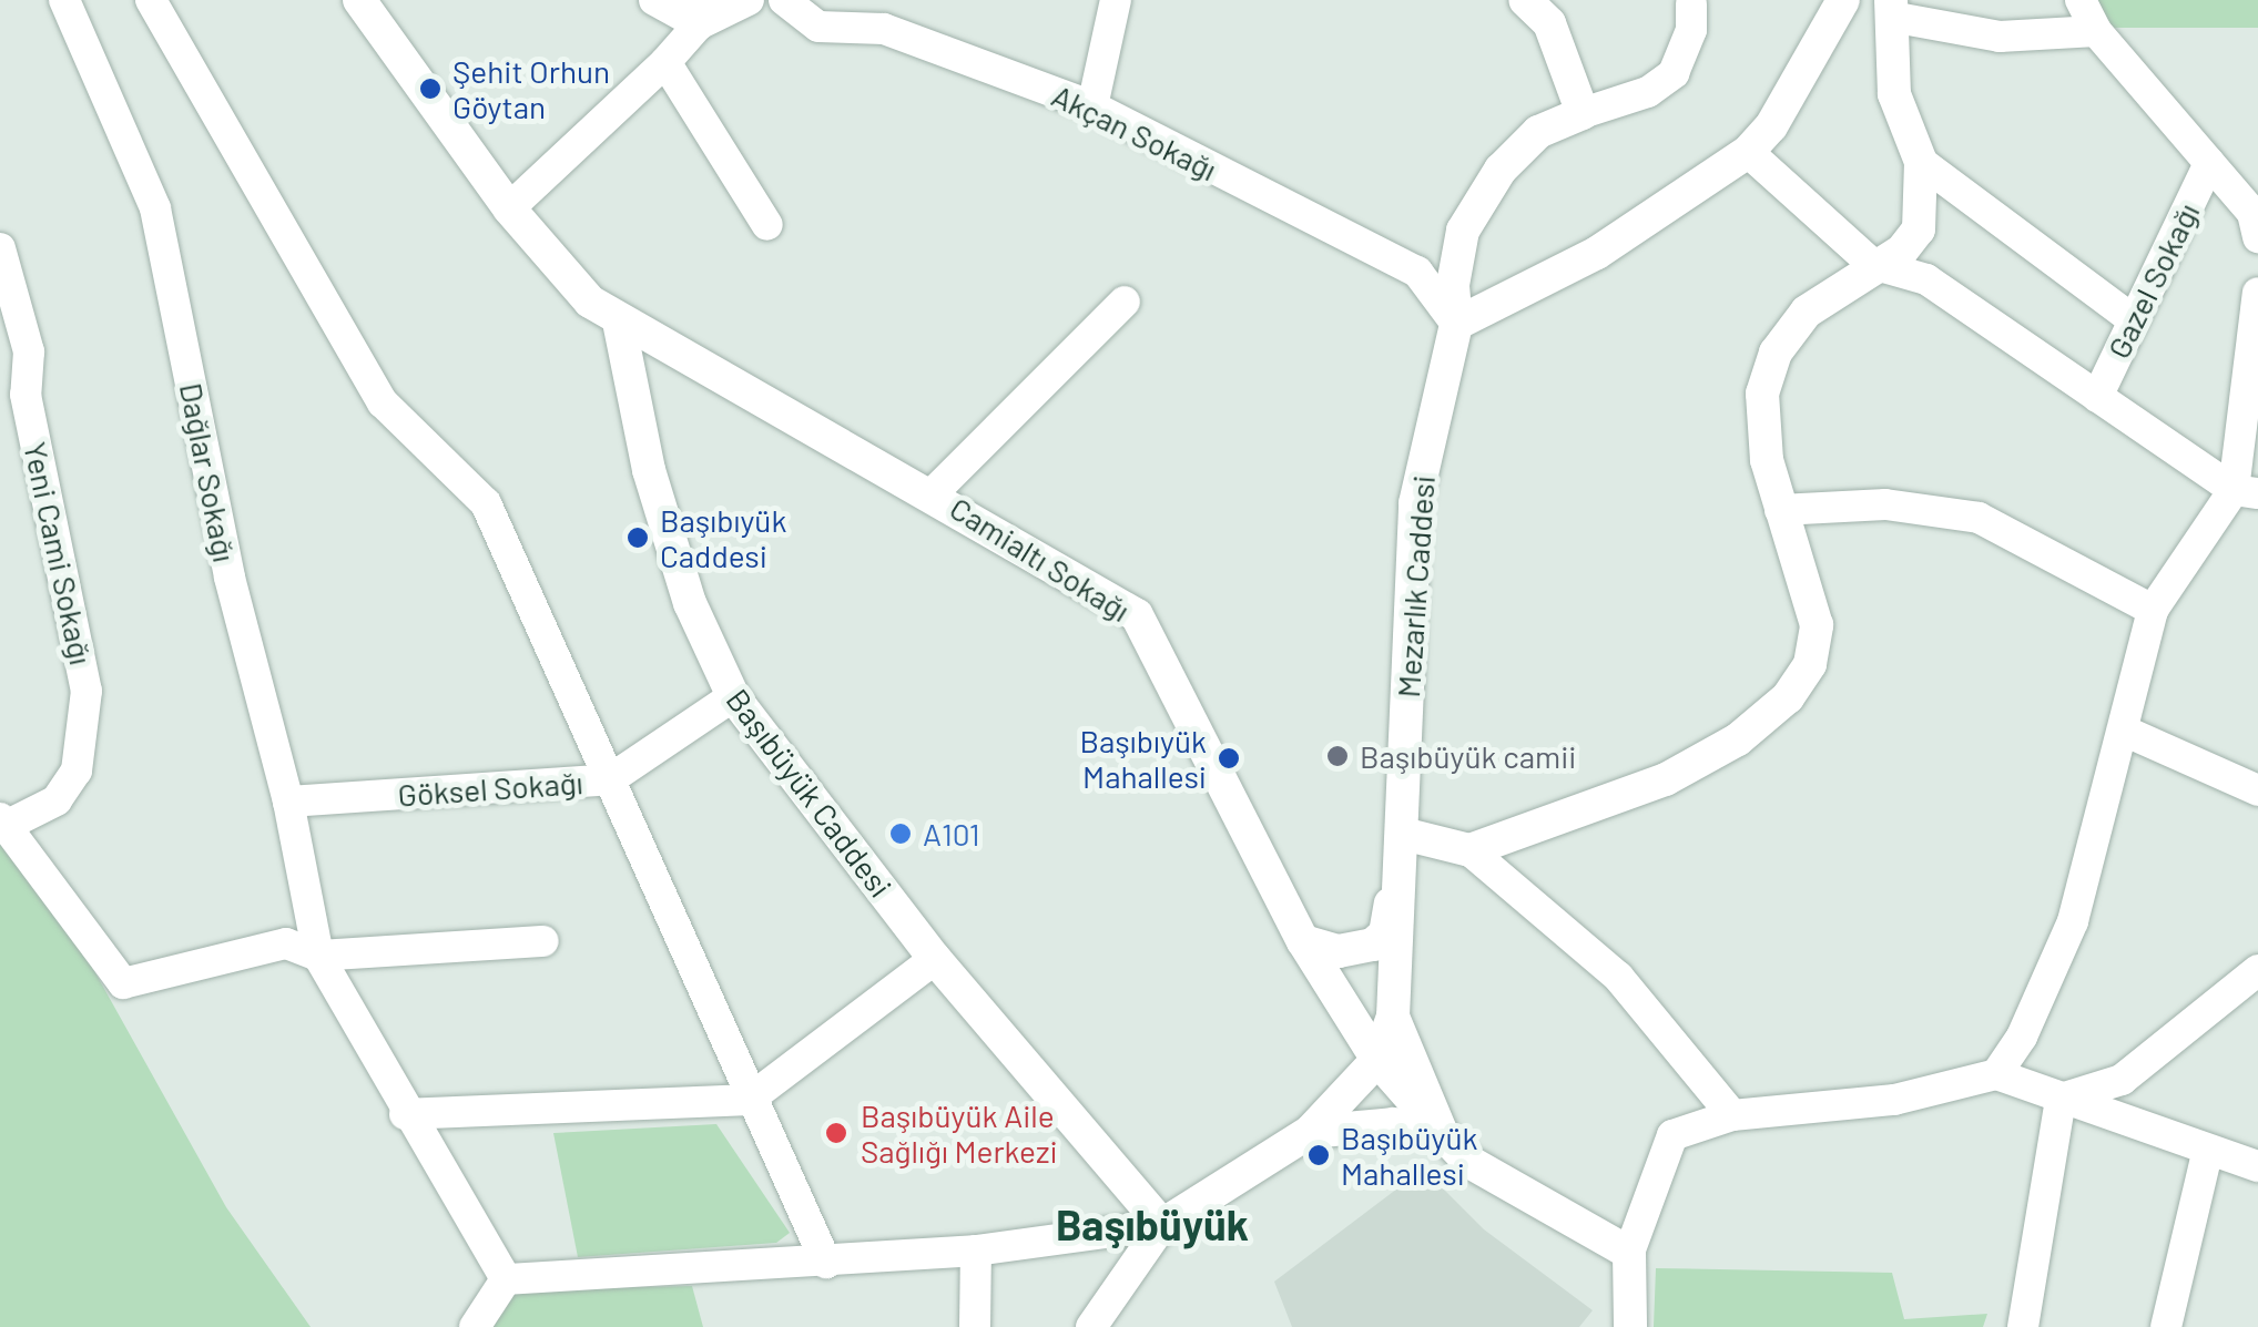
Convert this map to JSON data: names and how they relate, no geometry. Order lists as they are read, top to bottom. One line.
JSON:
{"streets":{"main road":["Camialtı Sokağı","Mezarlık Caddesi","Başıbüyük Caddesi"],"street":["Akçan Sokağı","Gazel Sokağı","Dağlar Sokağı","Yeni Cami Sokağı","Göksel Sokağı"]},"crossings":[["Akçan Sokağı","Mezarlık Caddesi"],["Dağlar Sokağı","Göksel Sokağı"],["Camialtı Sokağı","Mezarlık Caddesi"],["Camialtı Sokağı","Başıbüyük Caddesi"],["Göksel Sokağı","Başıbüyük Caddesi"]],"districts":["Başıbüyük"],"places":["Şehit Orhun Göytan","Başıbıyük Caddesi","Başıbüyük camii","Başıbıyük Mahallesi","A101","Başıbüyük Aile Sağlığı Merkezi","Başıbüyük Mahallesi"]}
